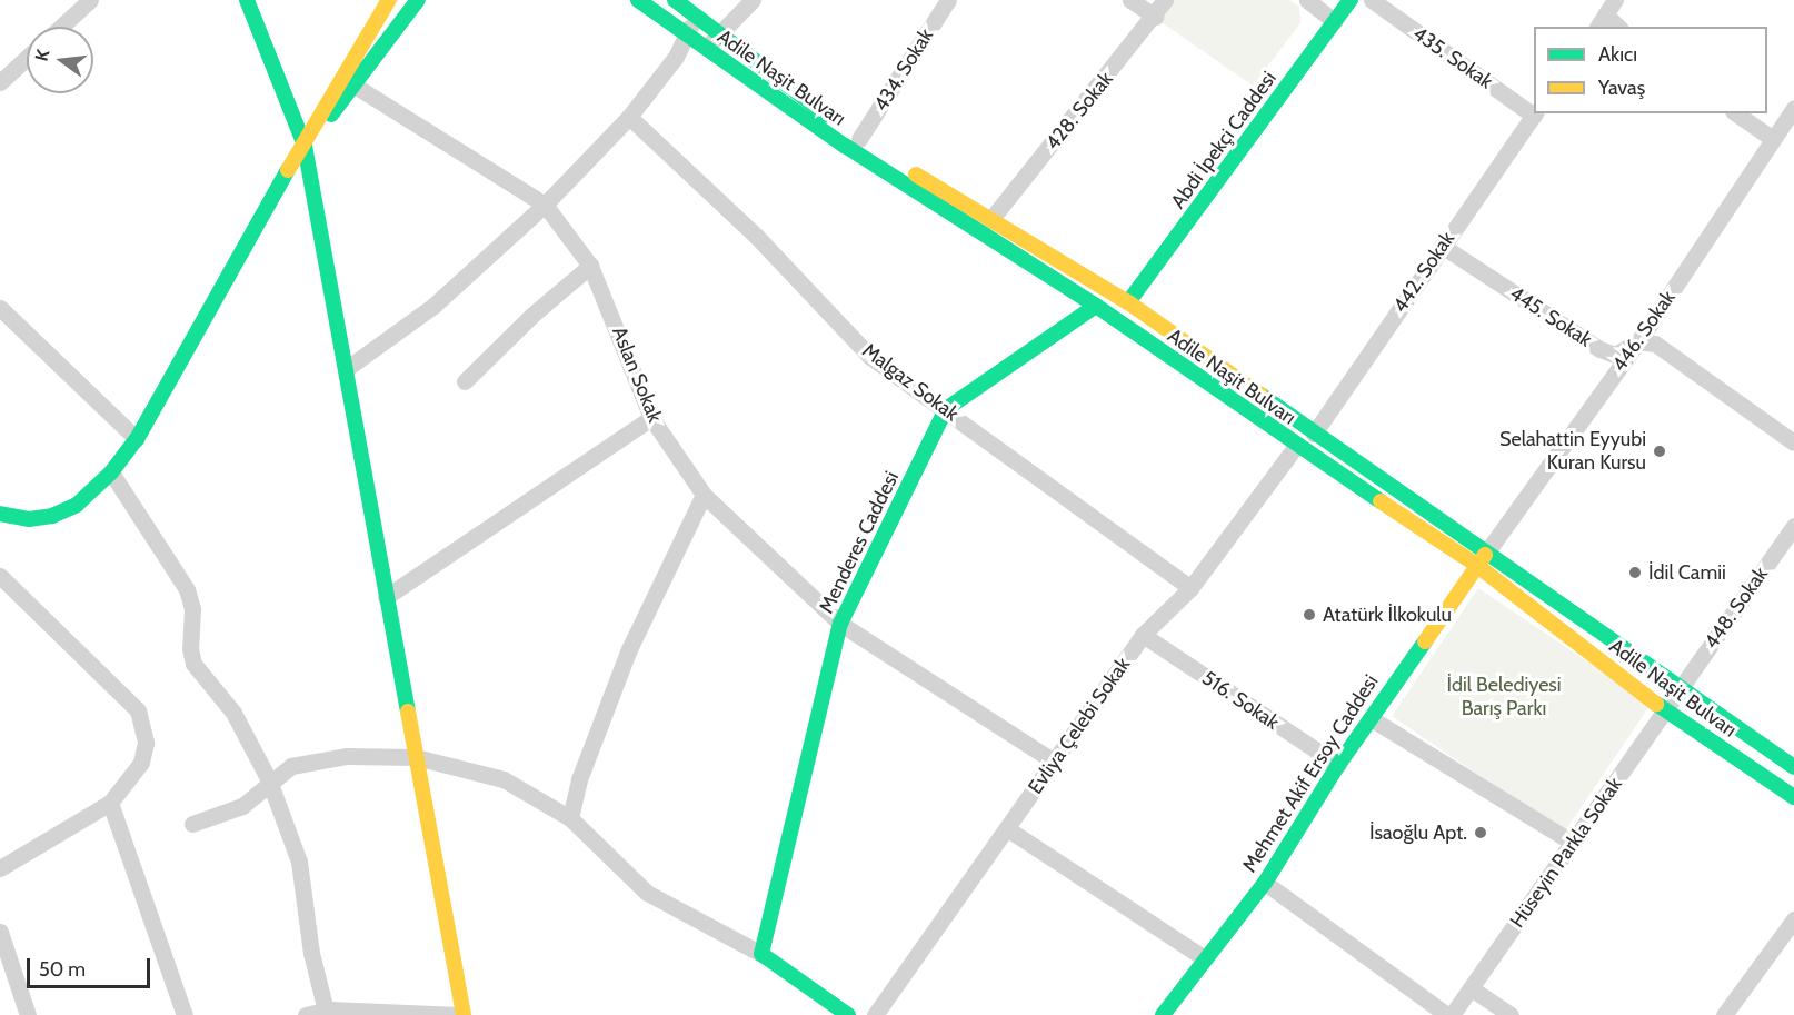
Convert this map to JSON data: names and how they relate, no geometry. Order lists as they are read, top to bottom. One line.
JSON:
{"streets":{"street":["435. Sokak","434. Sokak","Adile Naşit Bulvarı","428. Sokak","Abdi İpekçi Caddesi","442. Sokak","445. Sokak","446. Sokak","Aslan Sokak","Malgaz Sokak","Menderes Caddesi","448. Sokak","516. Sokak","Evliya Çelebi Sokak","Mehmet Akif Ersoy Caddesi","Hüseyin Parkla Sokak"]},"crossings":[["434. Sokak","Adile Naşit Bulvarı"],["Adile Naşit Bulvarı","428. Sokak"],["Adile Naşit Bulvarı","Abdi İpekçi Caddesi"],["Adile Naşit Bulvarı","442. Sokak"],["Adile Naşit Bulvarı","446. Sokak"],["Adile Naşit Bulvarı","Menderes Caddesi"],["Adile Naşit Bulvarı","448. Sokak"],["Adile Naşit Bulvarı","Evliya Çelebi Sokak"],["Adile Naşit Bulvarı","Mehmet Akif Ersoy Caddesi"],["Adile Naşit Bulvarı","Hüseyin Parkla Sokak"],["442. Sokak","445. Sokak"],["445. Sokak","446. Sokak"],["446. Sokak","Mehmet Akif Ersoy Caddesi"],["Aslan Sokak","Menderes Caddesi"],["Aslan Sokak","Evliya Çelebi Sokak"],["Malgaz Sokak","Menderes Caddesi"],["Malgaz Sokak","Evliya Çelebi Sokak"],["448. Sokak","Hüseyin Parkla Sokak"],["516. Sokak","Evliya Çelebi Sokak"],["516. Sokak","Mehmet Akif Ersoy Caddesi"]],"parks":["İdil Belediyesi Barış Parkı"],"places":["Selahattin Eyyubi Kuran Kursu","İdil Camii","Atatürk İlkokulu","İsaoğlu Apt."],"legend":["Akıcı","Yavaş"],"scale_bar":"50 m","north":"left"}
